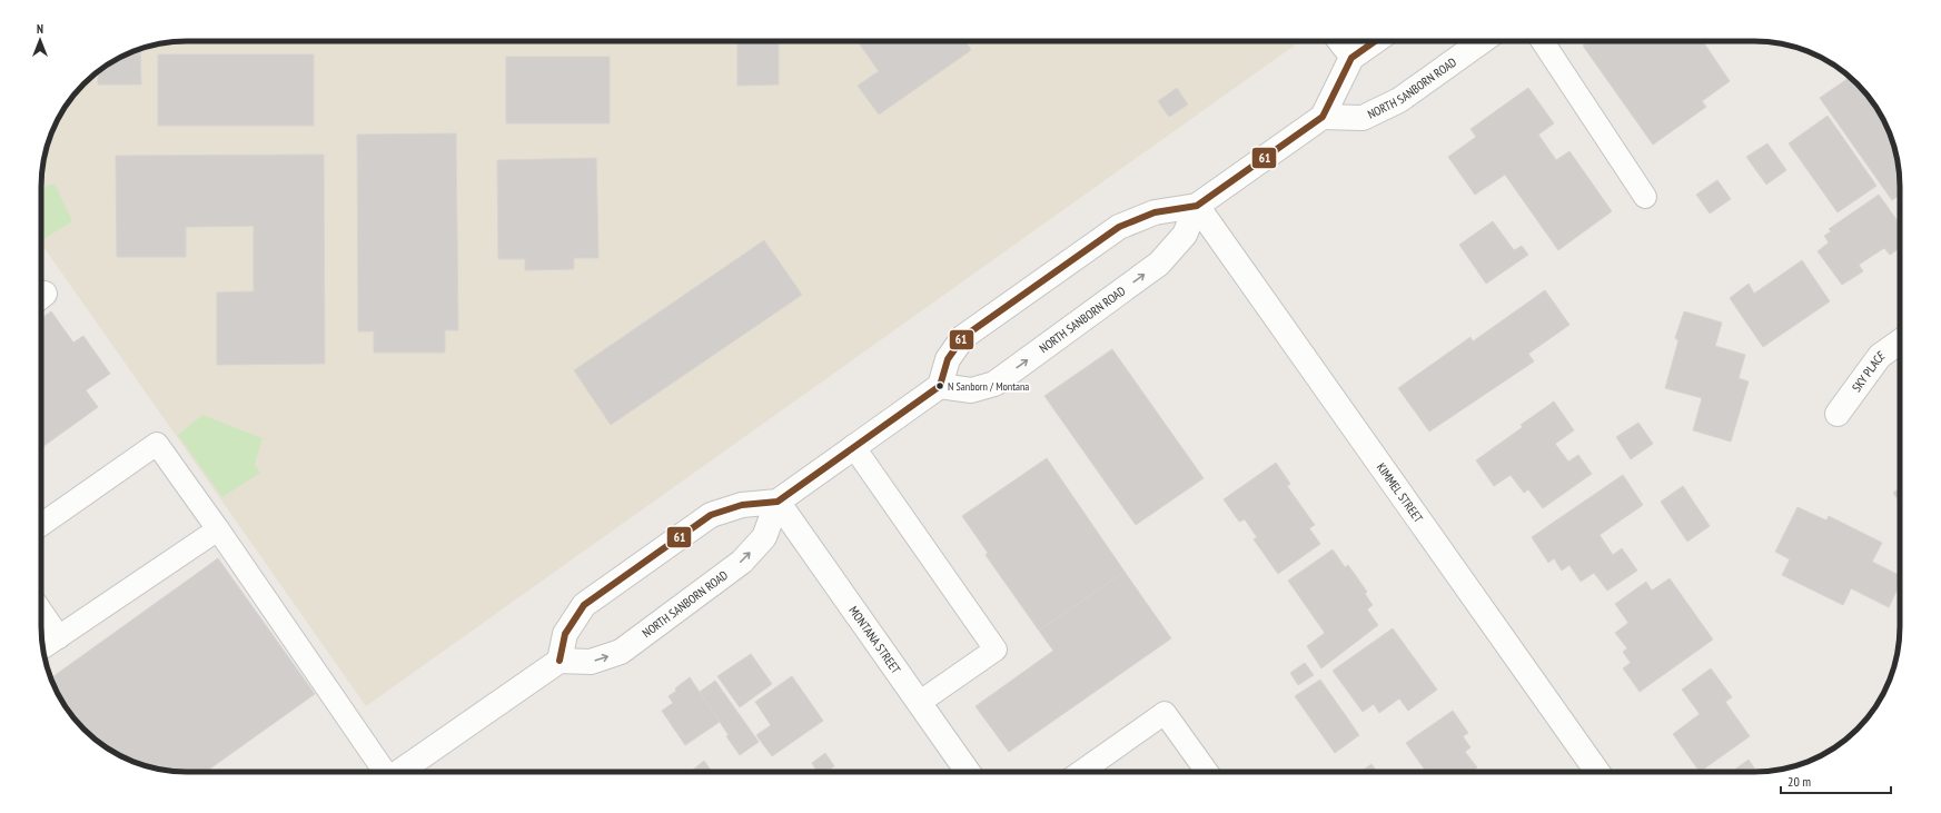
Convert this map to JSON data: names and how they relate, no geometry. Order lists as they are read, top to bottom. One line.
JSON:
{"streets":{"main road":["NORTH SANBORN ROAD","SKY PLACE","KIMMEL STREET","MONTANA STREET"]},"crossings":[["NORTH SANBORN ROAD","KIMMEL STREET"],["NORTH SANBORN ROAD","MONTANA STREET"]],"places":["N Sanborn / Montana"],"lines":["transit line 61"],"scale_bar":"20 m","north":"top"}
